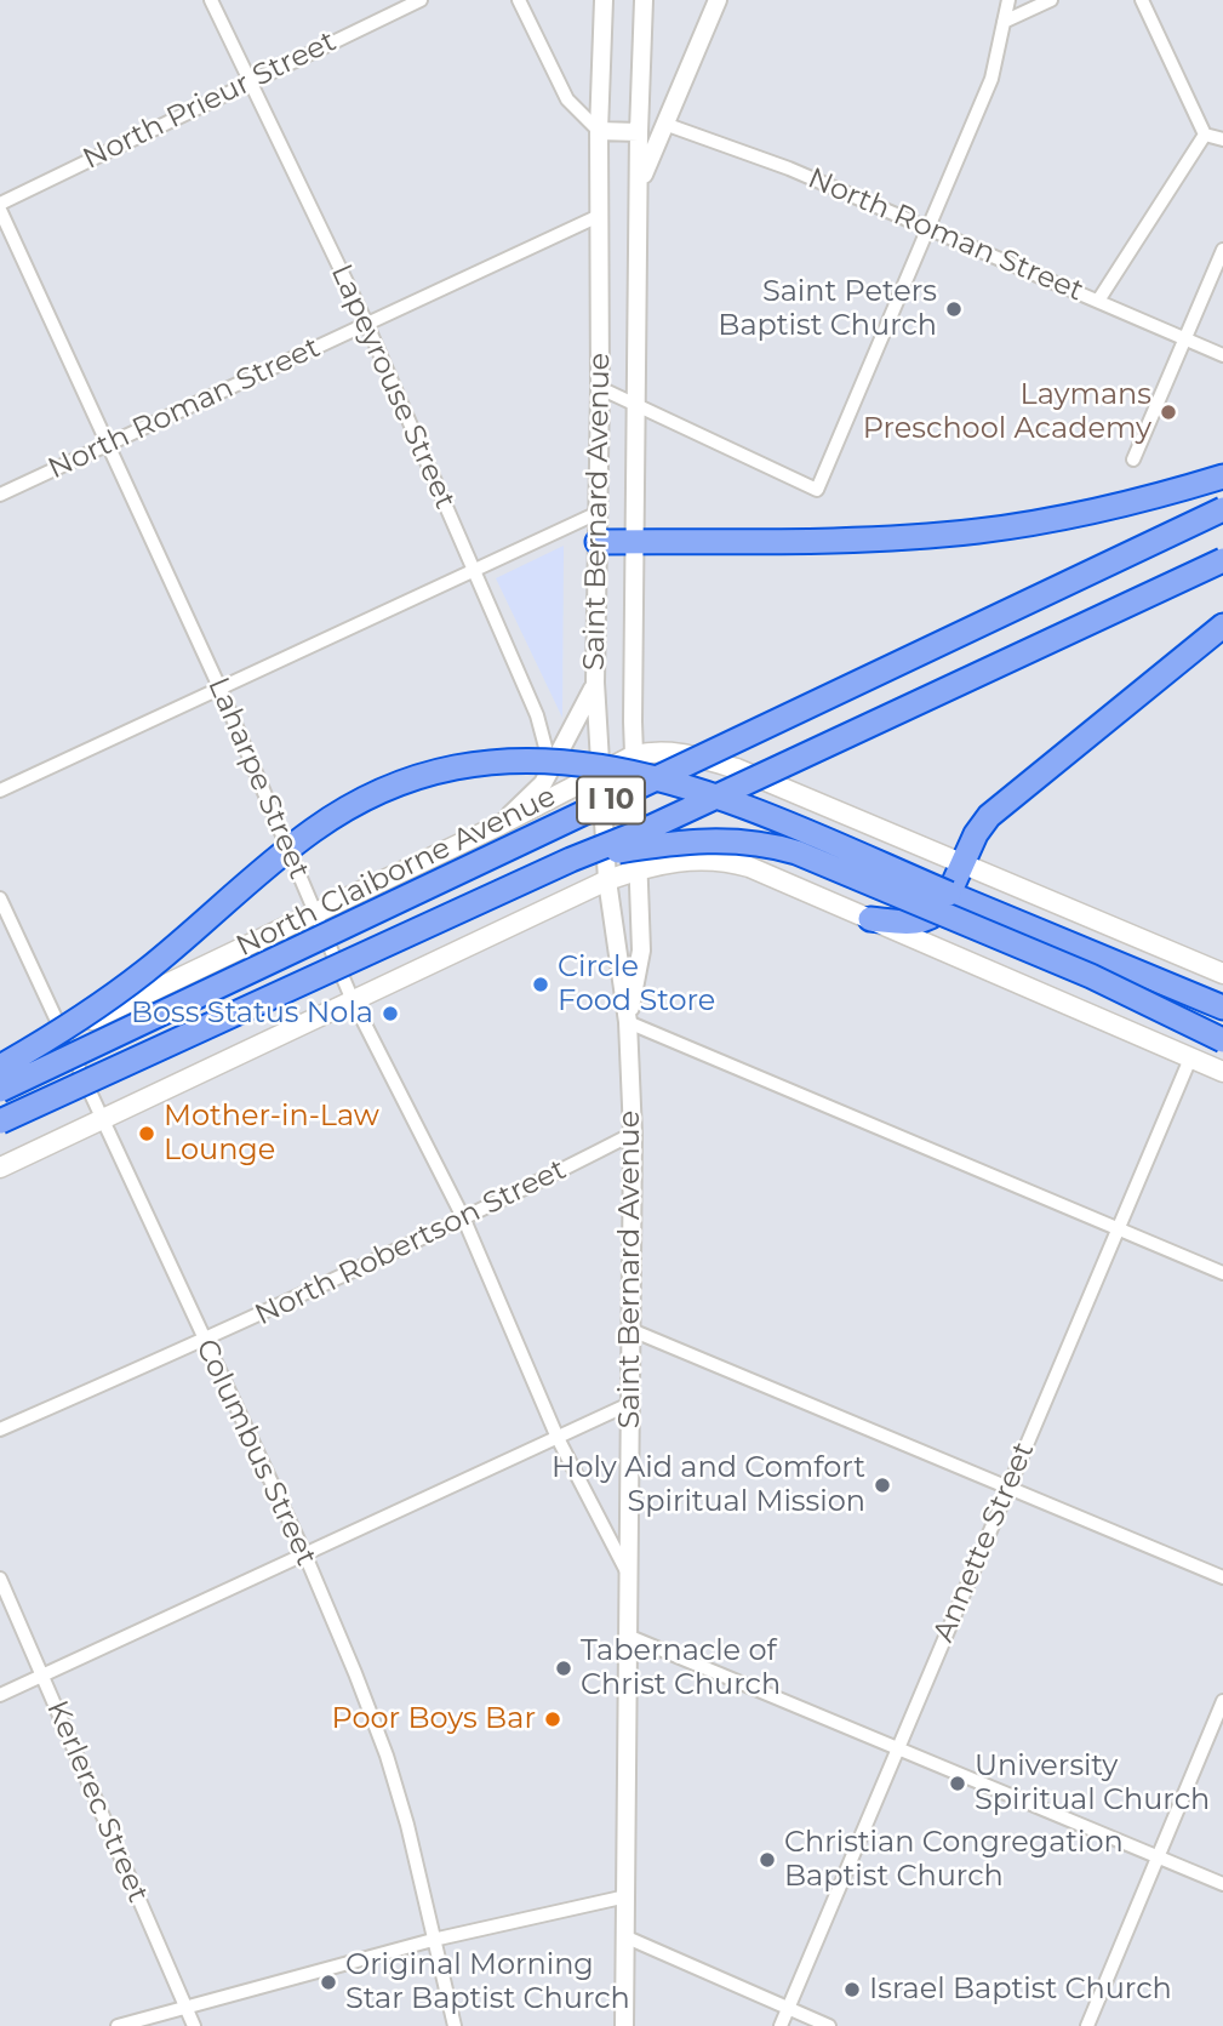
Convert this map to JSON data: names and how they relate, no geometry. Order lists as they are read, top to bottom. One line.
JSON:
{"streets":{"highway":["I 10"],"main road":["North Claiborne Avenue"],"street":["North Prieur Street","North Roman Street","Lapeyrouse Street","Saint Bernard Avenue","Laharpe Street","North Robertson Street","Columbus Street","Annette Street","Kerlerec Street"]},"crossings":[["North Prieur Street","Lapeyrouse Street"],["North Roman Street","Lapeyrouse Street"],["North Roman Street","Saint Bernard Avenue"],["North Roman Street","Laharpe Street"],["Saint Bernard Avenue","Laharpe Street"],["Saint Bernard Avenue","North Claiborne Avenue"],["Saint Bernard Avenue","North Robertson Street"],["Laharpe Street","North Claiborne Avenue"],["Laharpe Street","North Robertson Street"],["North Claiborne Avenue","Columbus Street"],["North Robertson Street","Columbus Street"]],"places":["Saint Peters Baptist Church","Laymans Preschool Academy","Circle Food Store","Boss Status Nola","Mother-in-Law Lounge","Holy Aid and Comfort Spiritual Mission","Tabernacle of Christ Church","Poor Boys Bar","University Spiritual Church","Christian Congregation Baptist Church","Original Morning Star Baptist Church","Israel Baptist Church"]}
